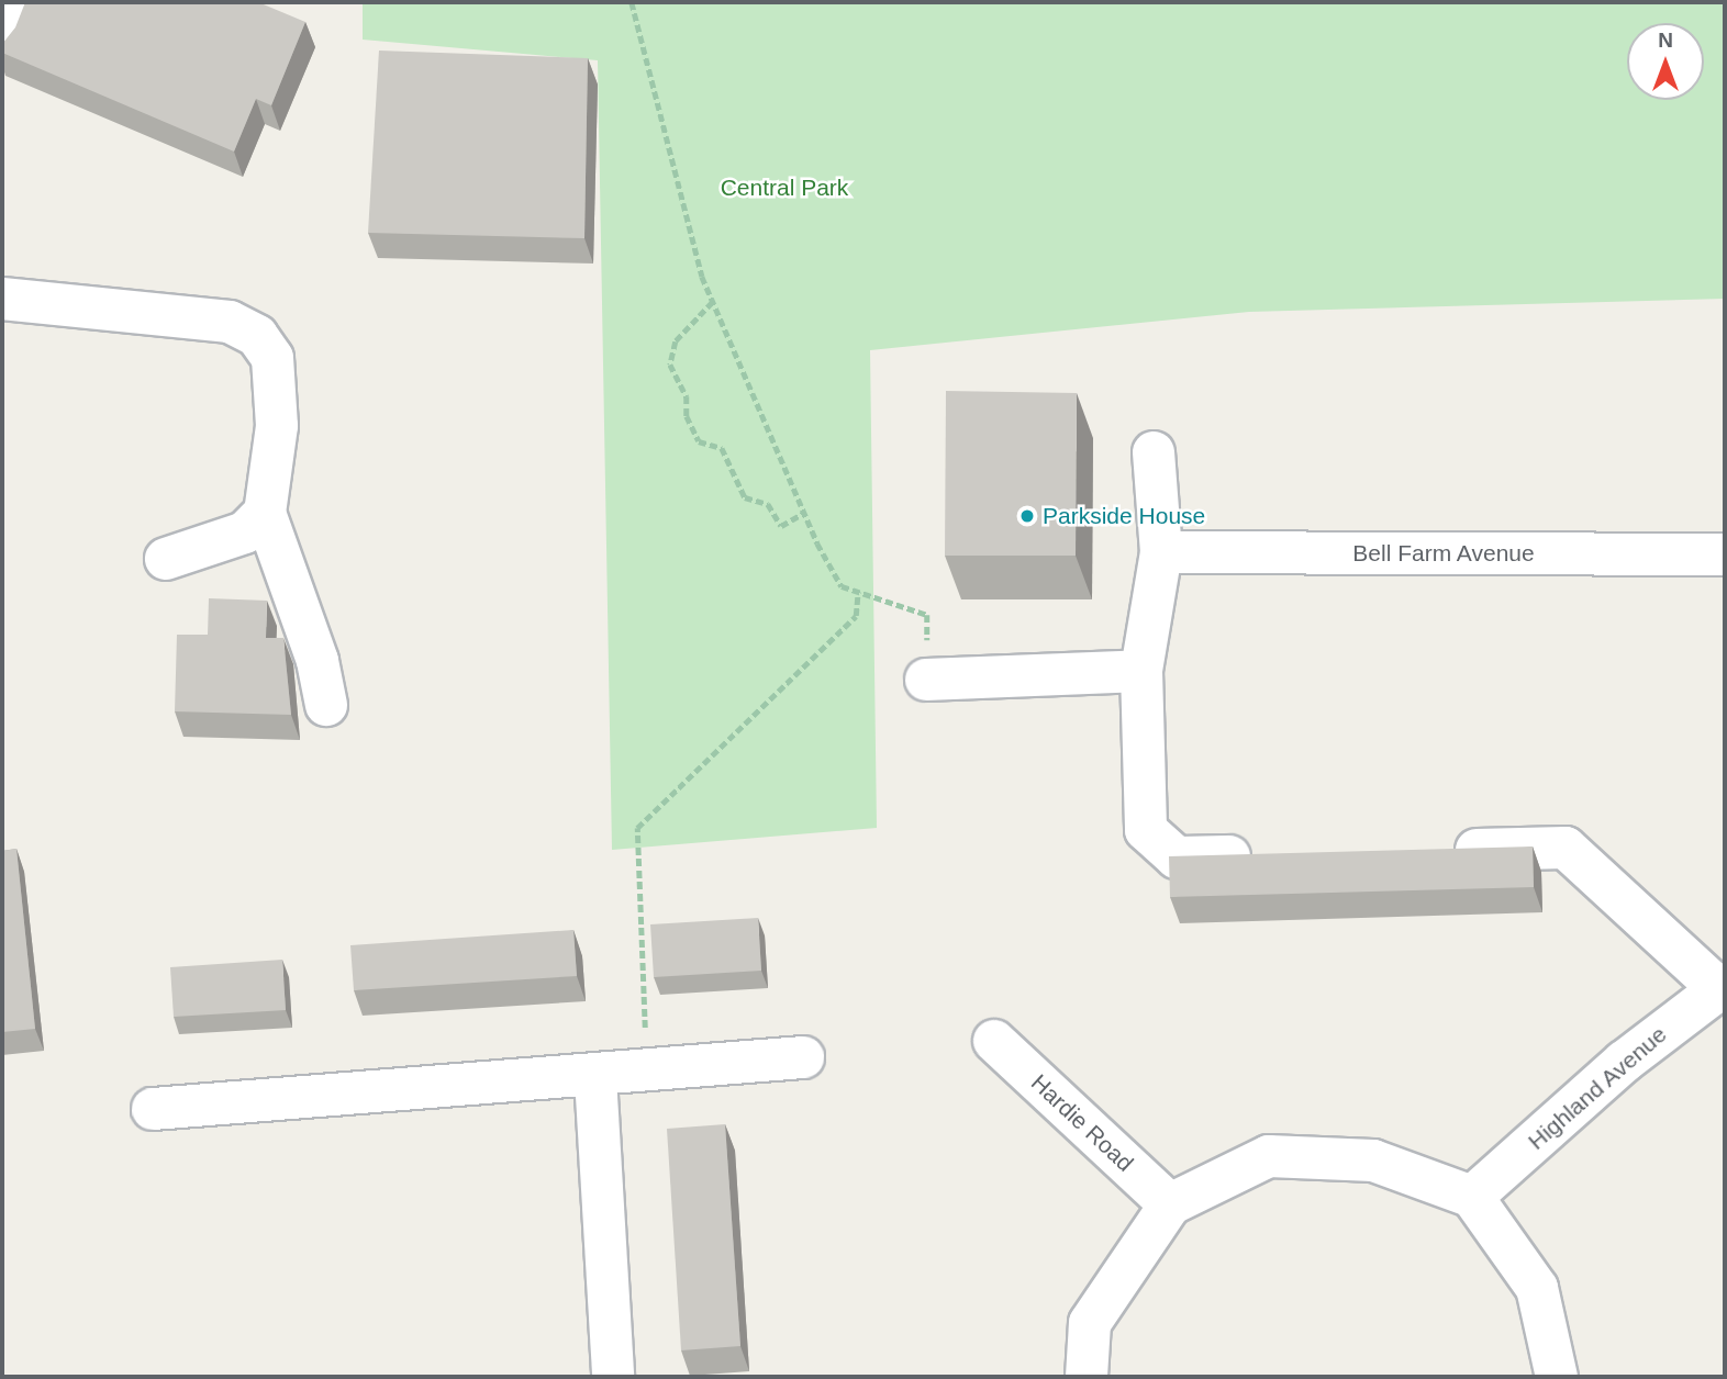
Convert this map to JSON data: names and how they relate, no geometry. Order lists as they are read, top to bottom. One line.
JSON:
{"streets":{"street":["Bell Farm Avenue","Highland Avenue","Hardie Road"]},"parks":["Central Park"],"places":["Parkside House"],"north":"top"}
